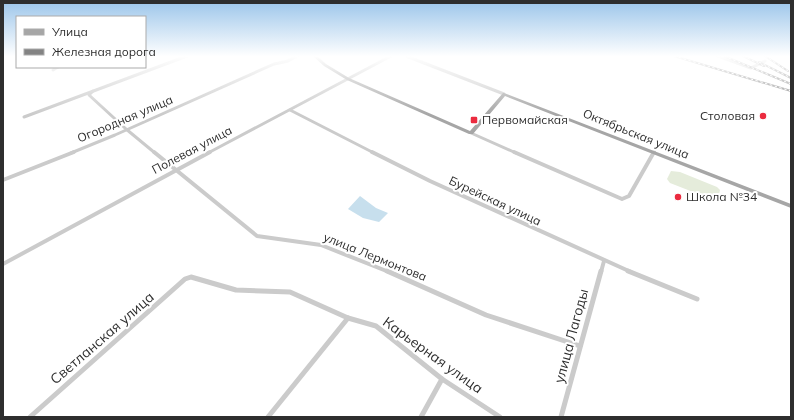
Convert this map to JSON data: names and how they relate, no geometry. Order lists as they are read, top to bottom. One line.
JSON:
{"streets":{"main road":["Октябрьская улица"],"street":["Огородная улица","Полевая улица","Бурейская улица","улица Лермонтова","улица Лагоды","Светланская улица","Карьерная улица"]},"crossings":[["Огородная улица","улица Лермонтова"],["Полевая улица","Бурейская улица"],["Полевая улица","улица Лермонтова"],["Бурейская улица","улица Лагоды"],["улица Лермонтова","улица Лагоды"],["Светланская улица","Карьерная улица"]],"places":{"other":["Столовая","Школа №34"],"transit":["Первомайская"]},"legend":["Улица","Железная дорога"]}
